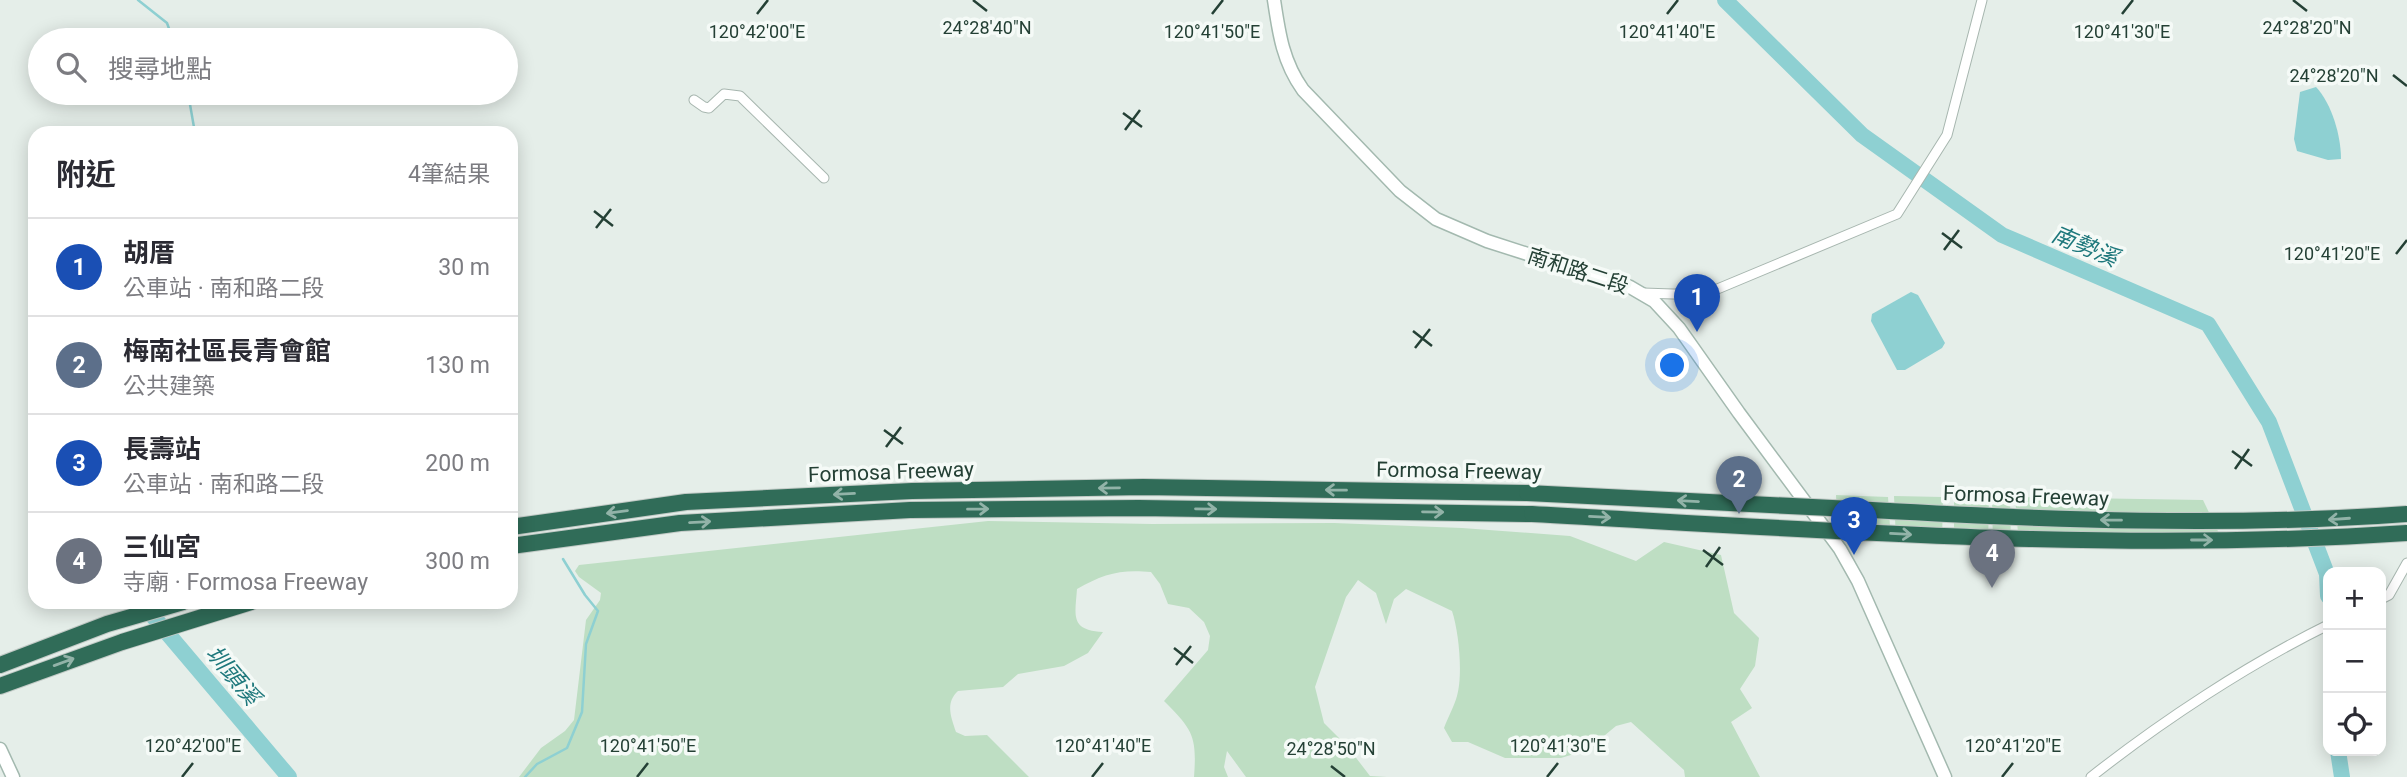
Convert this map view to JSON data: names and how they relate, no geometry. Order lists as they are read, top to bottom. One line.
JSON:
{"streets":{"highway":["Formosa Freeway"],"main road":["南和路二段"]},"water":["南勢溪","圳頭溪"],"page":{"search":"搜尋地點","heading":["附近","4筆結果"],"list":[{"mark":"1","name":"胡厝","note":"公車站 · 南和路二段","value":"30 m"},{"mark":"2","name":"梅南社區長青會館","note":"公共建築","value":"130 m"},{"mark":"3","name":"長壽站","note":"公車站 · 南和路二段","value":"200 m"},{"mark":"4","name":"三仙宮","note":"寺廟 · Formosa Freeway","value":"300 m"}],"pins":["1","2","3","4"],"map_buttons":["+","−"]},"coordinates":["24°28'20\"N","24°28'40\"N","120°42'00\"E","120°41'50\"E","120°41'40\"E","120°41'30\"E","120°41'20\"E","24°28'50\"N"]}
